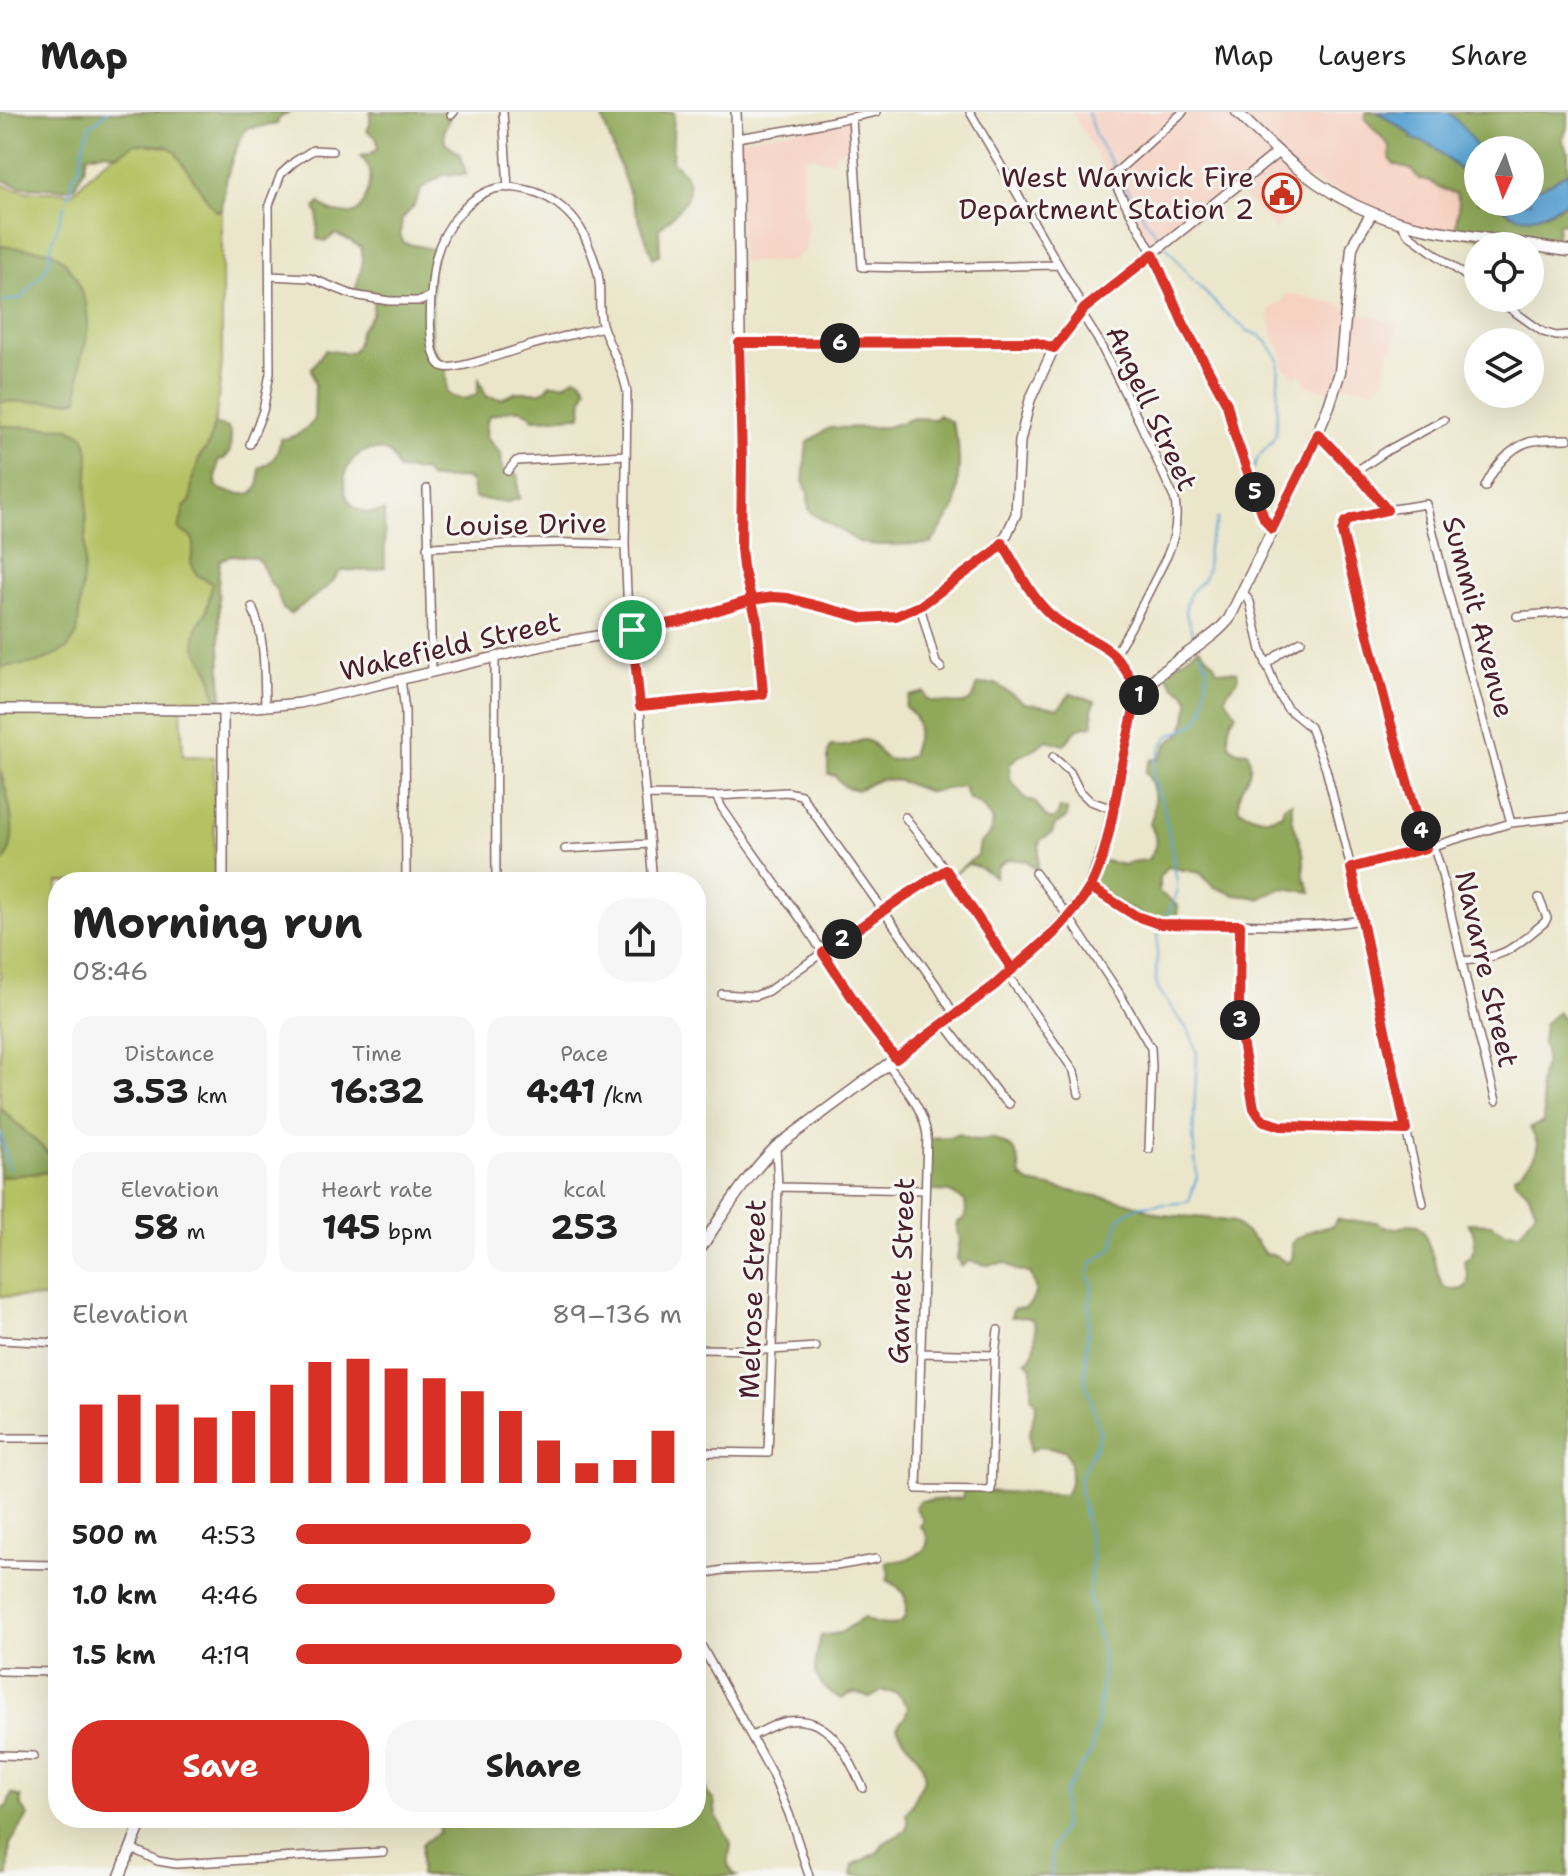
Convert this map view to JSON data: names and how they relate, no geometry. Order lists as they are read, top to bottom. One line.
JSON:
{"streets":{"street":["Angell Street","Louise Drive","Summit Avenue","Wakefield Street","Navarre Street","Garnet Street","Melrose Street"]},"crossings":[["Angell Street","Wakefield Street"],["Summit Avenue","Navarre Street"]],"places":{"public building":["West Warwick Fire Department Station 2"]},"north":"bottom","page":{"header":"Map","nav":["Map","Layers","Share"],"pins":["6","5","1","4","2","3"],"heading":["Morning run","08:46"],"stats":[["Distance","3.53 km"],["Time","16:32"],["Pace","4:41 /km"],["Elevation","58 m"],["Heart rate","145 bpm"],["kcal","253"]],"chart":["Elevation","89–136 m"],"list":[{"name":"500 m","note":"4:53"},{"name":"1.0 km","note":"4:46"},{"name":"1.5 km","note":"4:19"}],"buttons":["Save","Share"]}}
